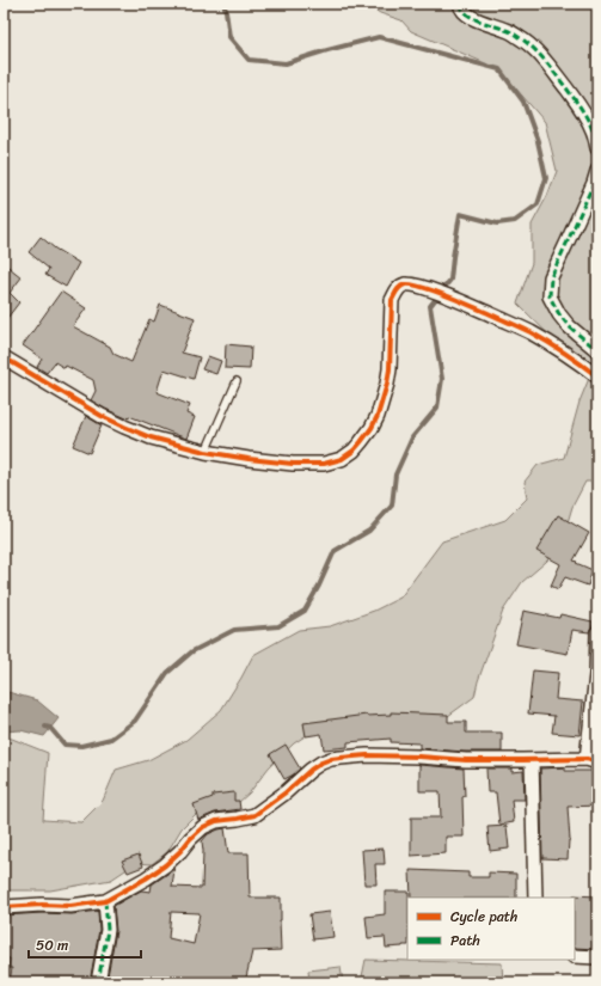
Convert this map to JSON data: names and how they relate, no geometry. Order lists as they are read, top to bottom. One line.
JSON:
{"legend":["Cycle path","Path"],"scale_bar":"50 m"}
